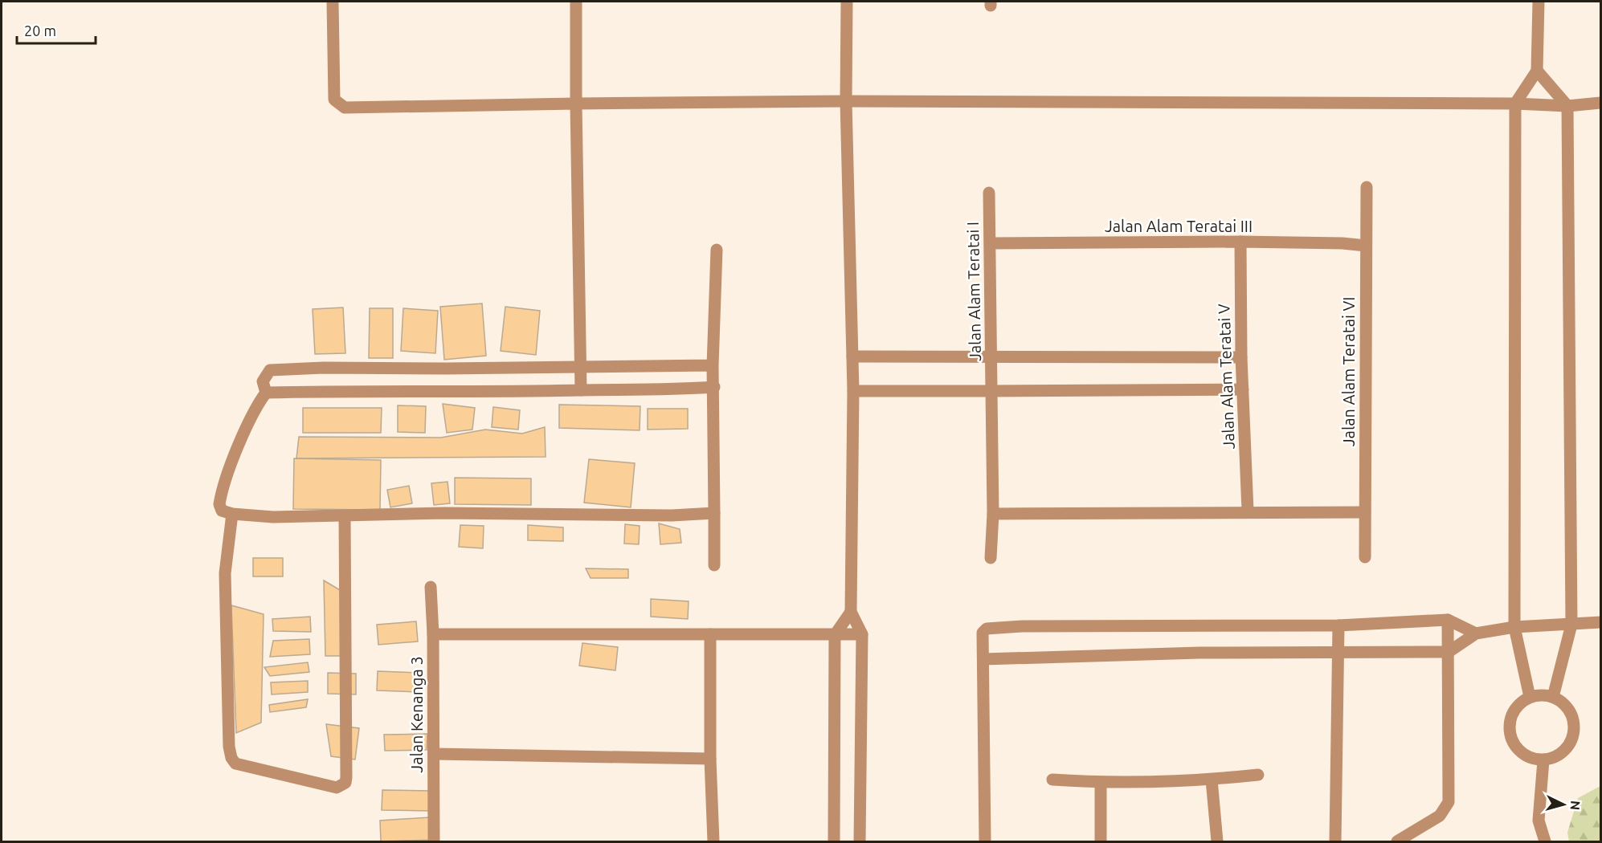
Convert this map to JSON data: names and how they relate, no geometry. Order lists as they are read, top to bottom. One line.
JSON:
{"streets":{"street":["Jalan Alam Teratai III","Jalan Alam Teratai I","Jalan Alam Teratai VI","Jalan Alam Teratai V","Jalan Kenanga 3"]},"crossings":[["Jalan Alam Teratai III","Jalan Alam Teratai I"],["Jalan Alam Teratai III","Jalan Alam Teratai VI"],["Jalan Alam Teratai III","Jalan Alam Teratai V"]],"scale_bar":"20 m","north":"right"}
